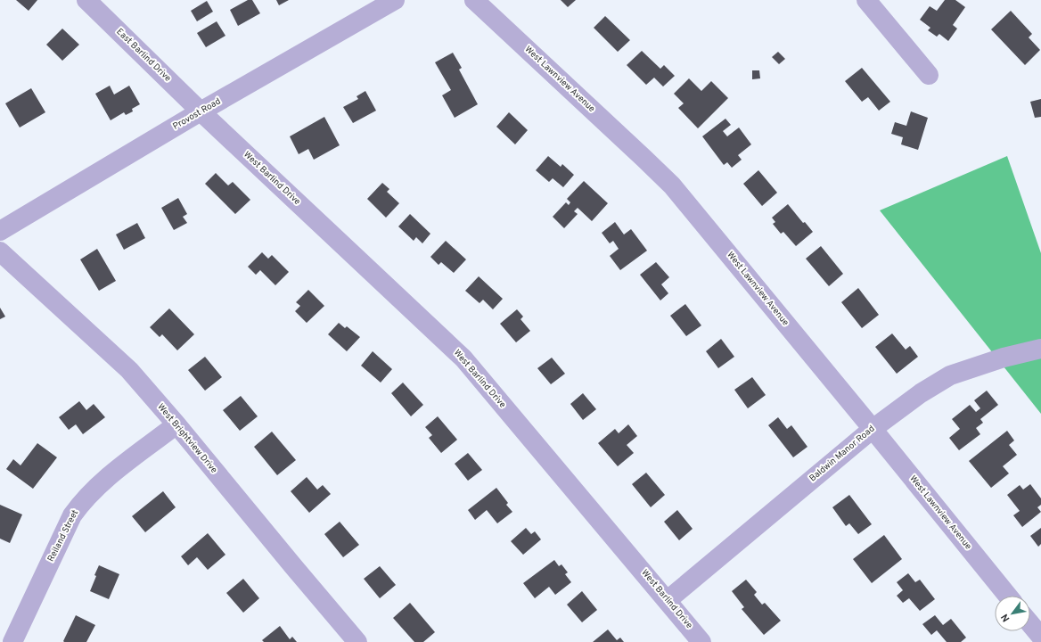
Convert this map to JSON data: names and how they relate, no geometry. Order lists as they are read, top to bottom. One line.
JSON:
{"streets":{"street":["East Barlind Drive","West Lawnview Avenue","Provost Road","West Barlind Drive","West Brightview Drive","Baldwin Manor Road","Reiland Street"]},"crossings":[["East Barlind Drive","Provost Road"],["East Barlind Drive","West Barlind Drive"],["West Lawnview Avenue","Baldwin Manor Road"],["Provost Road","West Barlind Drive"],["West Barlind Drive","Baldwin Manor Road"],["West Brightview Drive","Reiland Street"]],"north":"bottom left"}
